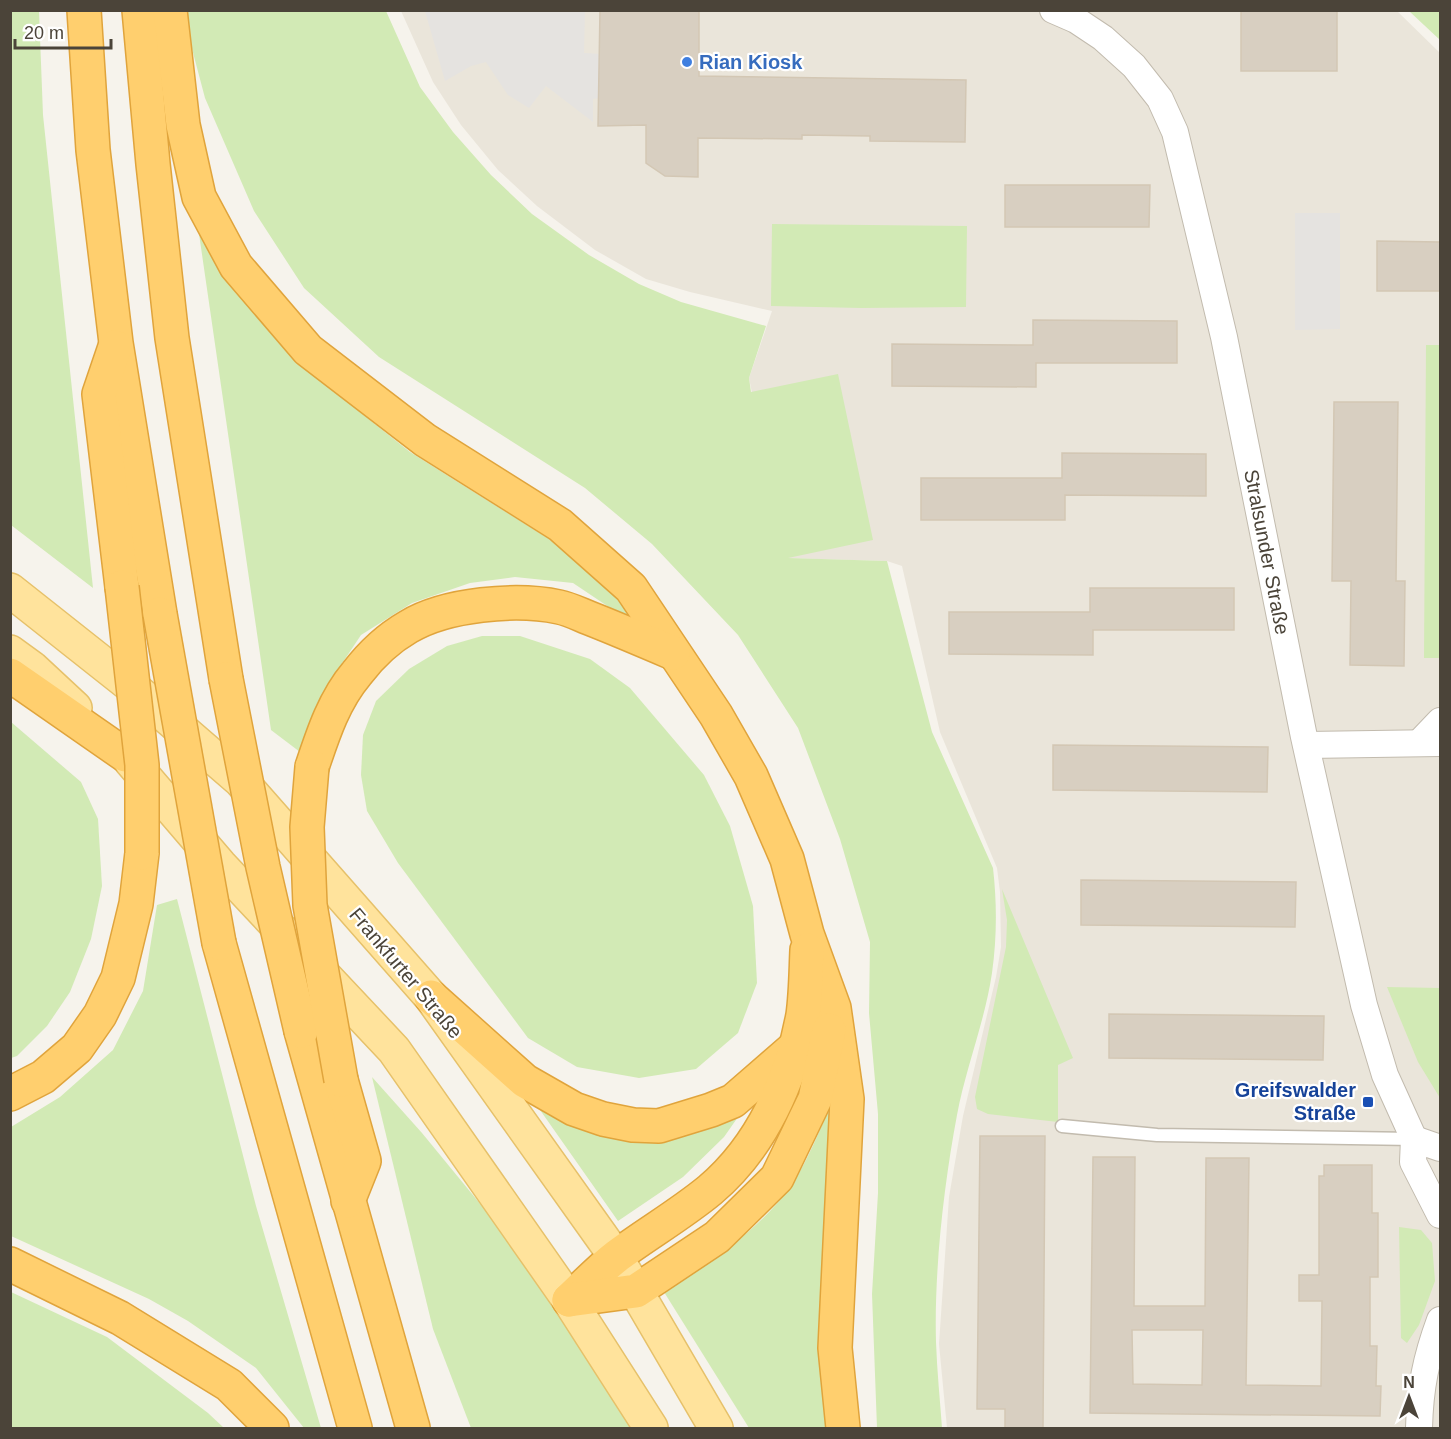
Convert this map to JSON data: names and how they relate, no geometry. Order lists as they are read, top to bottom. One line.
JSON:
{"streets":{"main road":["Frankfurter Straße"],"street":["Stralsunder Straße"]},"places":{"other":["Rian Kiosk"],"transit":["Greifswalder Straße"]},"scale_bar":"20 m","north":"top"}
